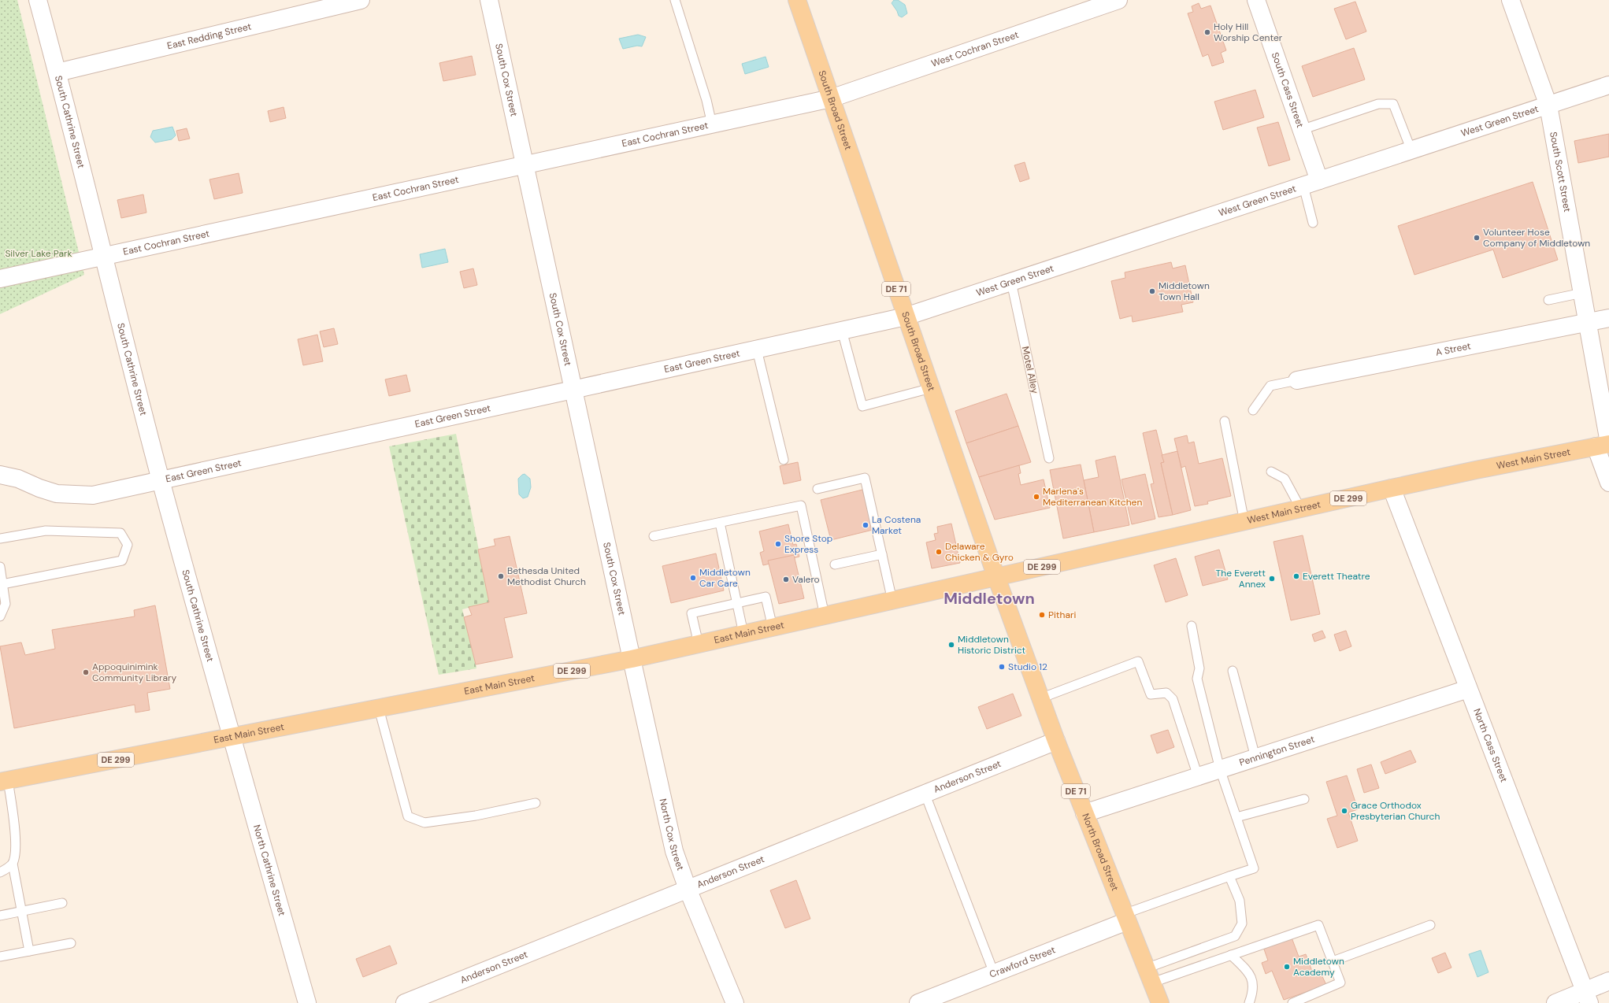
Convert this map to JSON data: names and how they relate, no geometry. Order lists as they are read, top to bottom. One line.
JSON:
{"streets":{"main road":["South Broad Street","DE 71","West Main Street","DE 299","East Main Street","North Broad Street"],"street":["East Redding Street","West Cochran Street","South Cox Street","South Cass Street","West Green Street","South Cathrine Street","East Cochran Street","South Scott Street","A Street","East Green Street","North Cass Street","Pennington Street","Anderson Street","North Cox Street","North Cathrine Street","Crawford Street"],"lane":["Motel Alley"]},"crossings":[["East Redding Street","South Cathrine Street"],["West Cochran Street","South Broad Street"],["West Cochran Street","East Cochran Street"],["South Cox Street","East Cochran Street"],["South Cox Street","East Green Street"],["South Cox Street","East Main Street"],["South Cox Street","North Cox Street"],["South Cass Street","West Green Street"],["South Broad Street","West Green Street"],["South Broad Street","East Cochran Street"],["South Broad Street","East Green Street"],["South Broad Street","West Main Street"],["South Broad Street","East Main Street"],["South Broad Street","North Broad Street"],["West Green Street","South Scott Street"],["West Green Street","East Green Street"],["West Green Street","Motel Alley"],["South Cathrine Street","East Cochran Street"],["South Cathrine Street","East Green Street"],["South Cathrine Street","East Main Street"],["South Cathrine Street","North Cathrine Street"],["South Scott Street","A Street"],["South Scott Street","West Main Street"],["West Main Street","East Main Street"],["West Main Street","North Cass Street"],["West Main Street","North Broad Street"],["East Main Street","North Cox Street"],["East Main Street","North Broad Street"],["East Main Street","North Cathrine Street"],["North Cass Street","Pennington Street"],["Pennington Street","North Broad Street"],["Anderson Street","North Cox Street"],["Anderson Street","North Broad Street"],["North Broad Street","Crawford Street"]],"districts":["Middletown"],"parks":["Silver Lake Park"],"places":["Holy Hill Worship Center","Volunteer Hose Company of Middletown","Middletown Town Hall","Marlena's Mediterranean Kitchen","La Costena Market","Shore Stop Express","Delaware Chicken & Gyro","Bethesda United Methodist Church","Everett Theatre","Middletown Car Care","The Everett Annex","Valero","Pithari","Middletown Historic District","Studio 12","Appoquinimink Community Library","Grace Orthodox Presbyterian Church","Middletown Academy"]}
